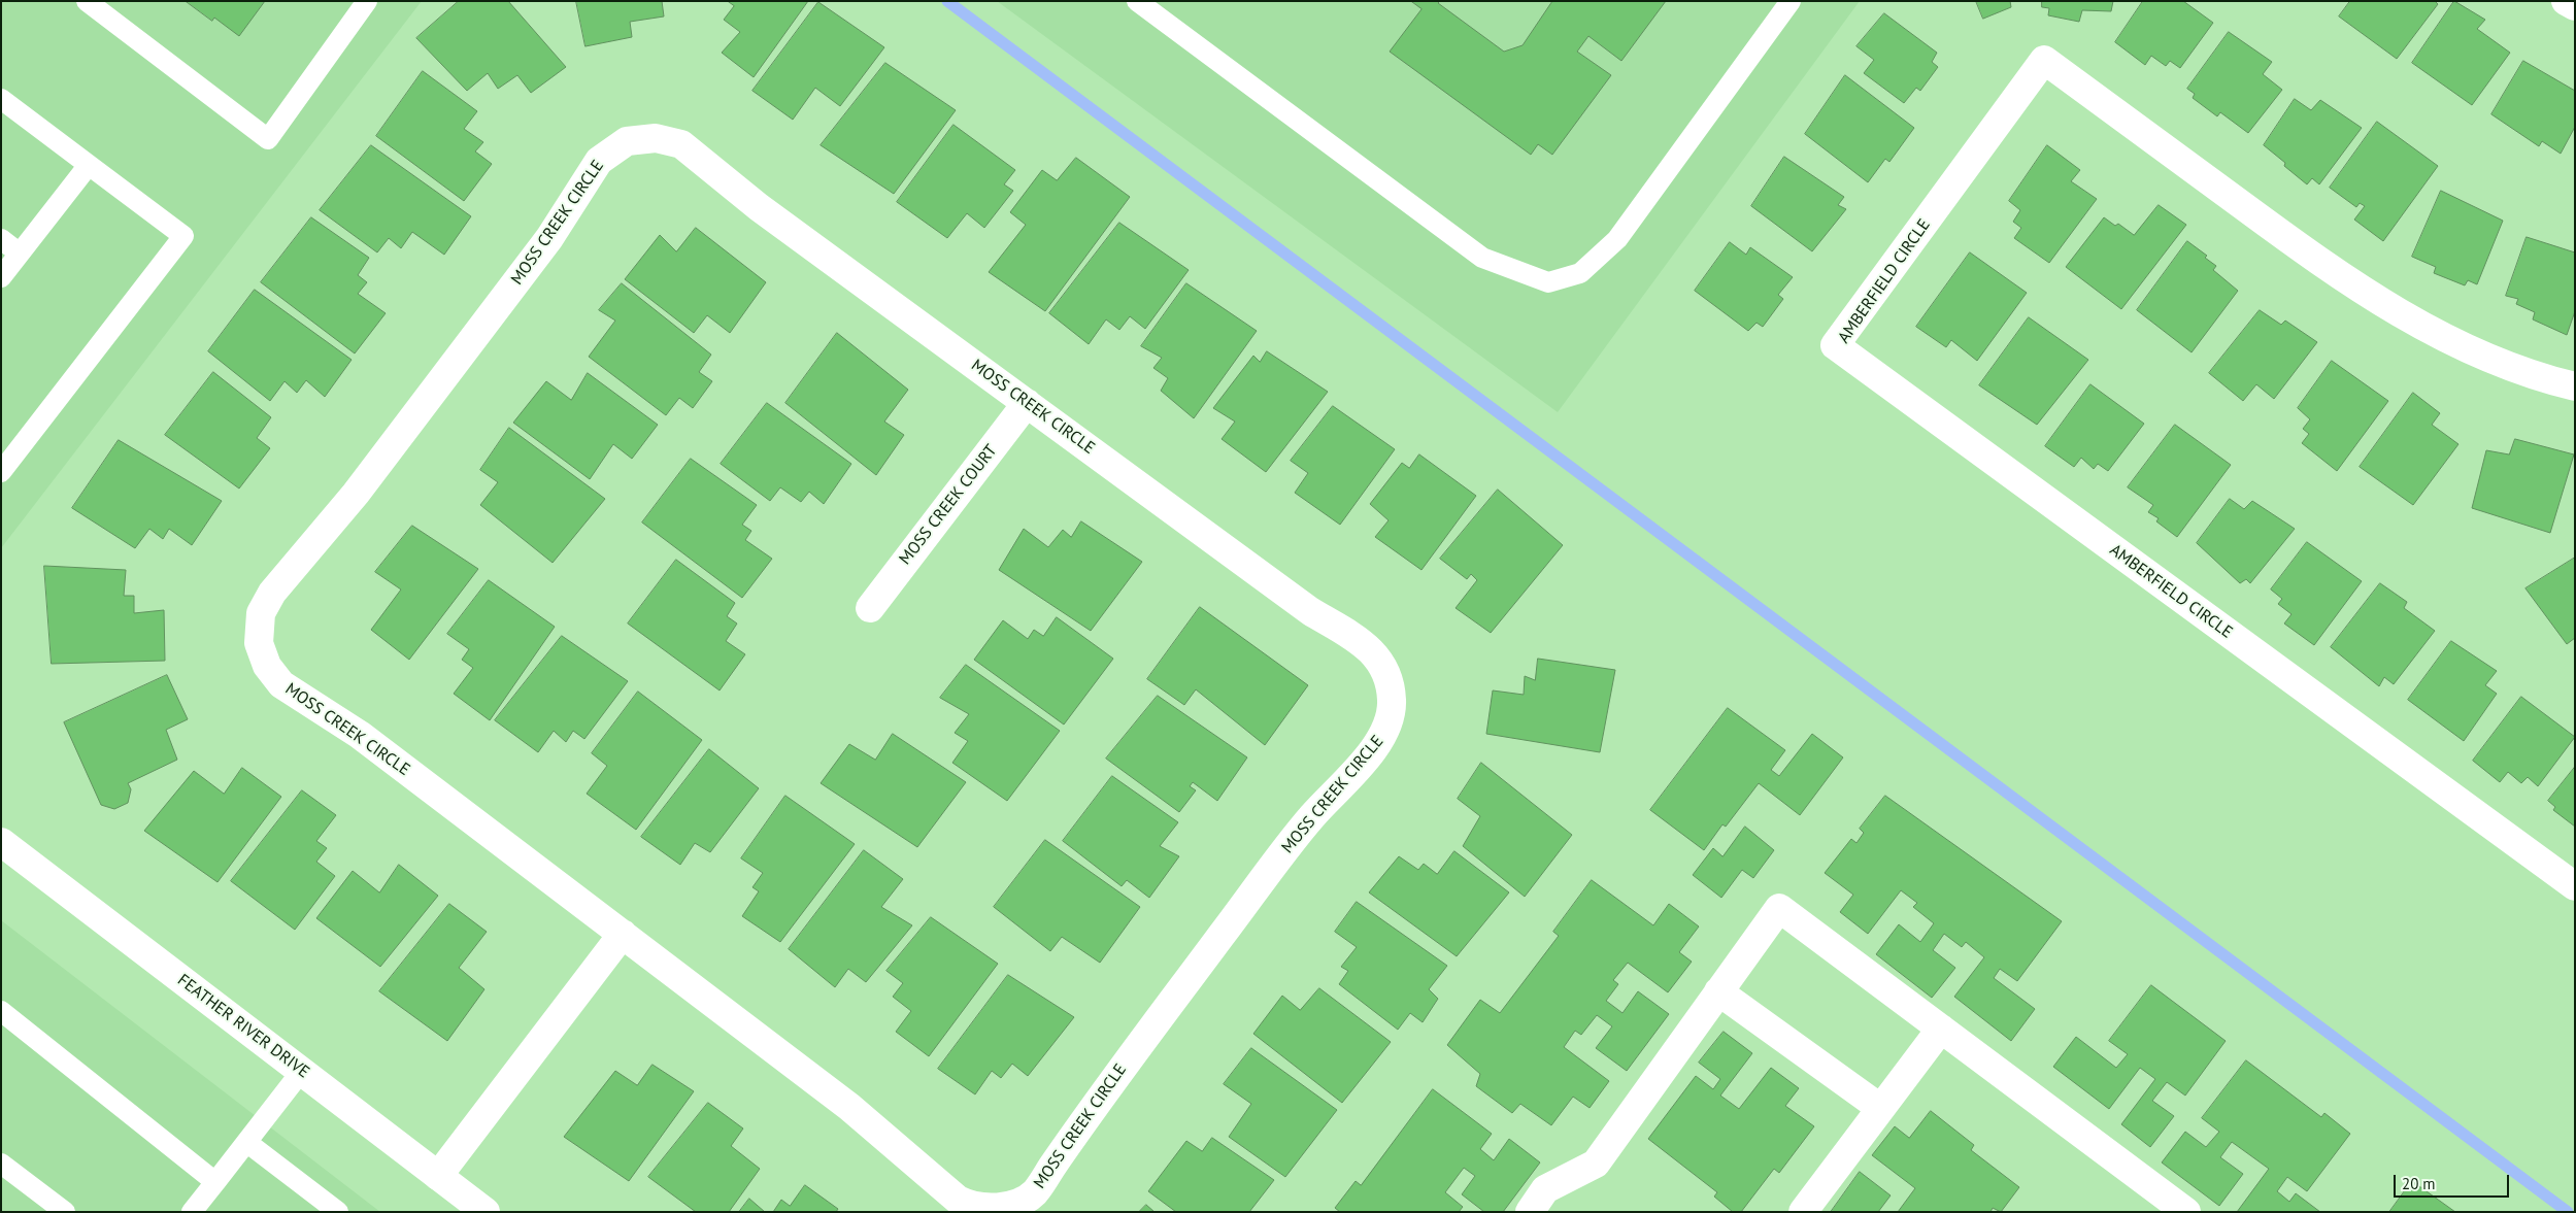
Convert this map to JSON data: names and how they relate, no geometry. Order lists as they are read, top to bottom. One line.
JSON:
{"streets":{"street":["MOSS CREEK CIRCLE","AMBERFIELD CIRCLE","MOSS CREEK COURT","FEATHER RIVER DRIVE"]},"crossings":[["MOSS CREEK CIRCLE","MOSS CREEK COURT"]],"scale_bar":"20 m"}
